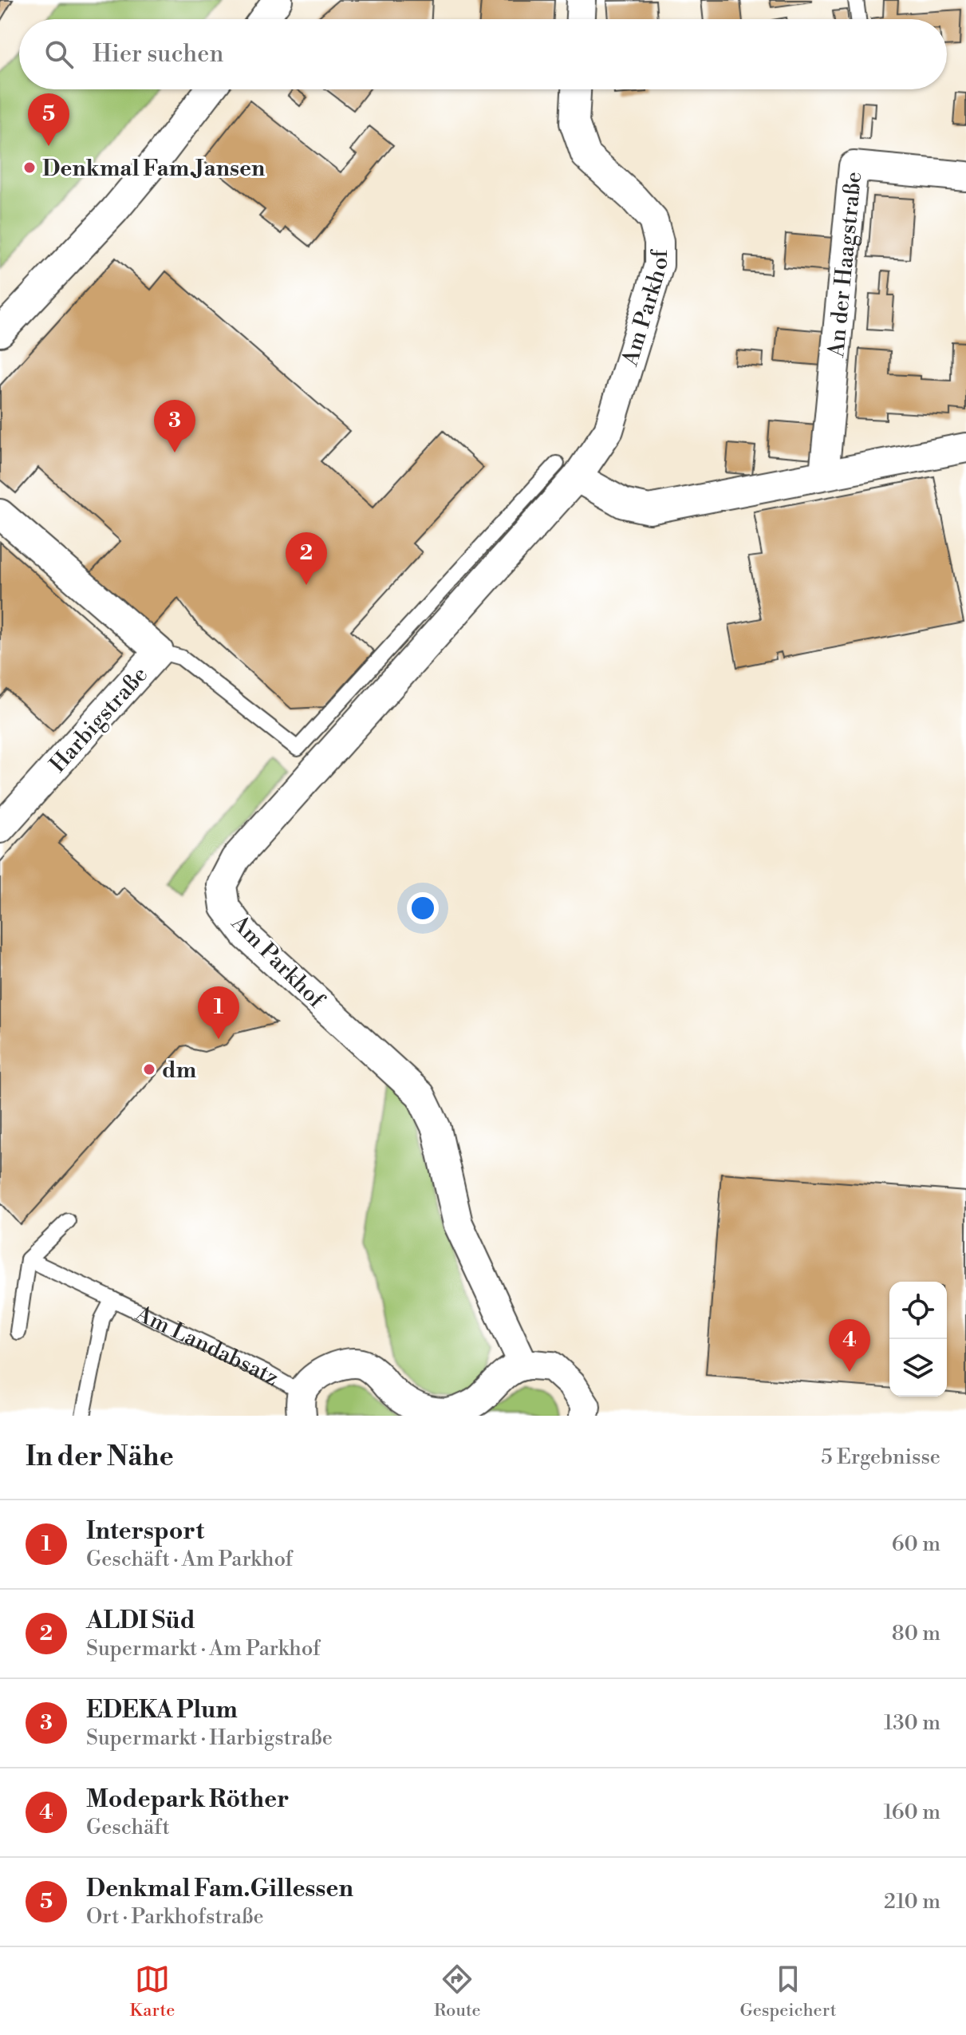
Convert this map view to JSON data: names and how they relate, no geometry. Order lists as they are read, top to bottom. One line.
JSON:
{"streets":{"street":["An der Haagstraße","Am Parkhof","Harbigstraße","Am Landabsatz"]},"crossings":[["Am Parkhof","Am Landabsatz"]],"places":["Denkmal Fam.Jansen","dm"],"page":{"search":"Hier suchen","pins":["5","3","2","1","4"],"heading":["In der Nähe","5 Ergebnisse"],"list":[{"mark":"1","name":"Intersport","note":"Geschäft · Am Parkhof","value":"60 m"},{"mark":"2","name":"ALDI Süd","note":"Supermarkt · Am Parkhof","value":"80 m"},{"mark":"3","name":"EDEKA Plum","note":"Supermarkt · Harbigstraße","value":"130 m"},{"mark":"4","name":"Modepark Röther","note":"Geschäft","value":"160 m"},{"mark":"5","name":"Denkmal Fam.Gillessen","note":"Ort · Parkhofstraße","value":"210 m"}],"nav":["Karte","Route","Gespeichert"]}}
